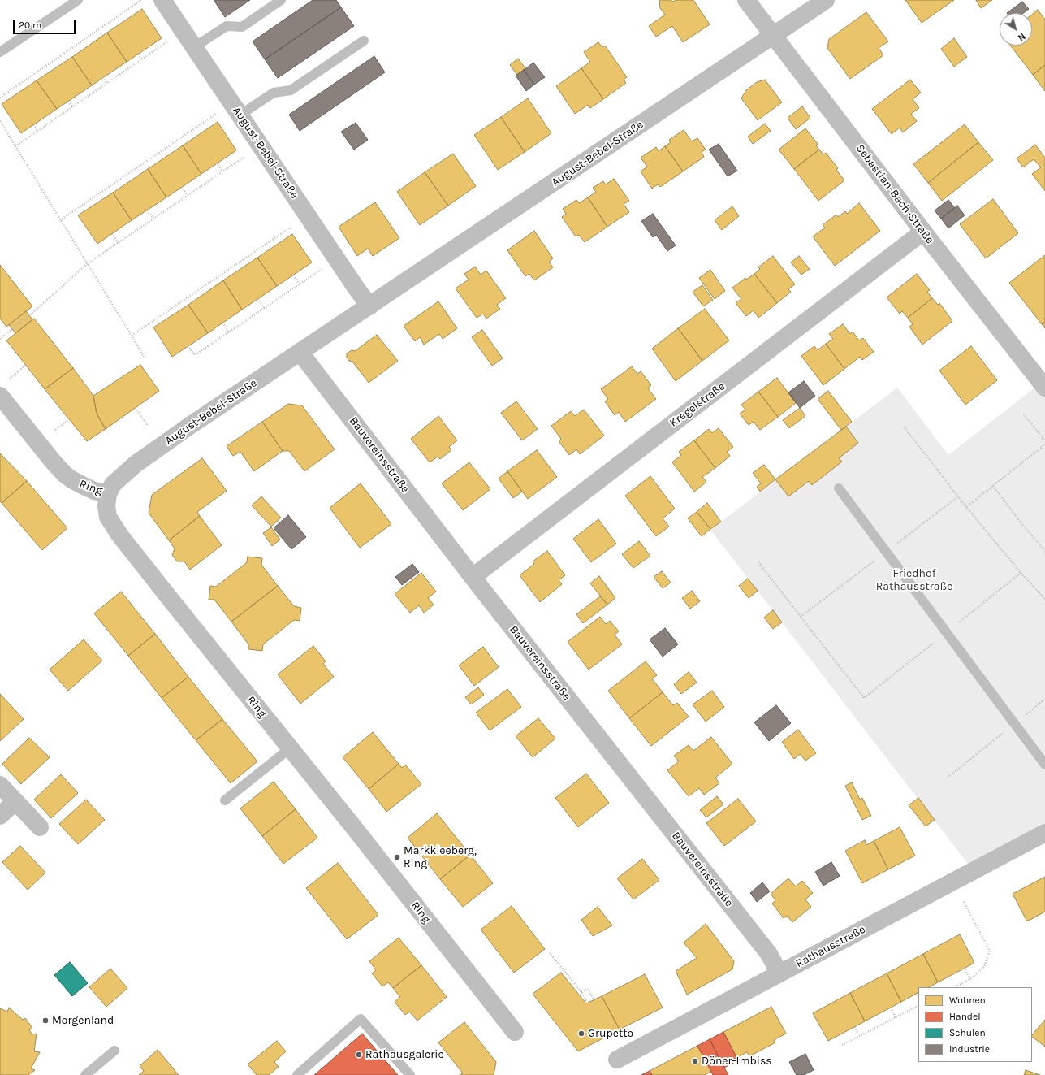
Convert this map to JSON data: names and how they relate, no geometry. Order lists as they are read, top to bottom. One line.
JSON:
{"streets":{"street":["August-Bebel-Straße","Sebastian-Bach-Straße","Kregelstraße","Bauvereinsstraße","Ring","Rathausstraße"]},"crossings":[["August-Bebel-Straße","Sebastian-Bach-Straße"],["August-Bebel-Straße","Bauvereinsstraße"],["August-Bebel-Straße","Ring"],["Sebastian-Bach-Straße","Kregelstraße"],["Kregelstraße","Bauvereinsstraße"],["Bauvereinsstraße","Rathausstraße"]],"parks":["Friedhof Rathausstraße"],"places":["Markkleeberg, Ring","Morgenland","Grupetto","Rathausgalerie","Döner-Imbiss"],"legend":["Wohnen","Handel","Schulen","Industrie"],"scale_bar":"20 m","north":"bottom right"}
